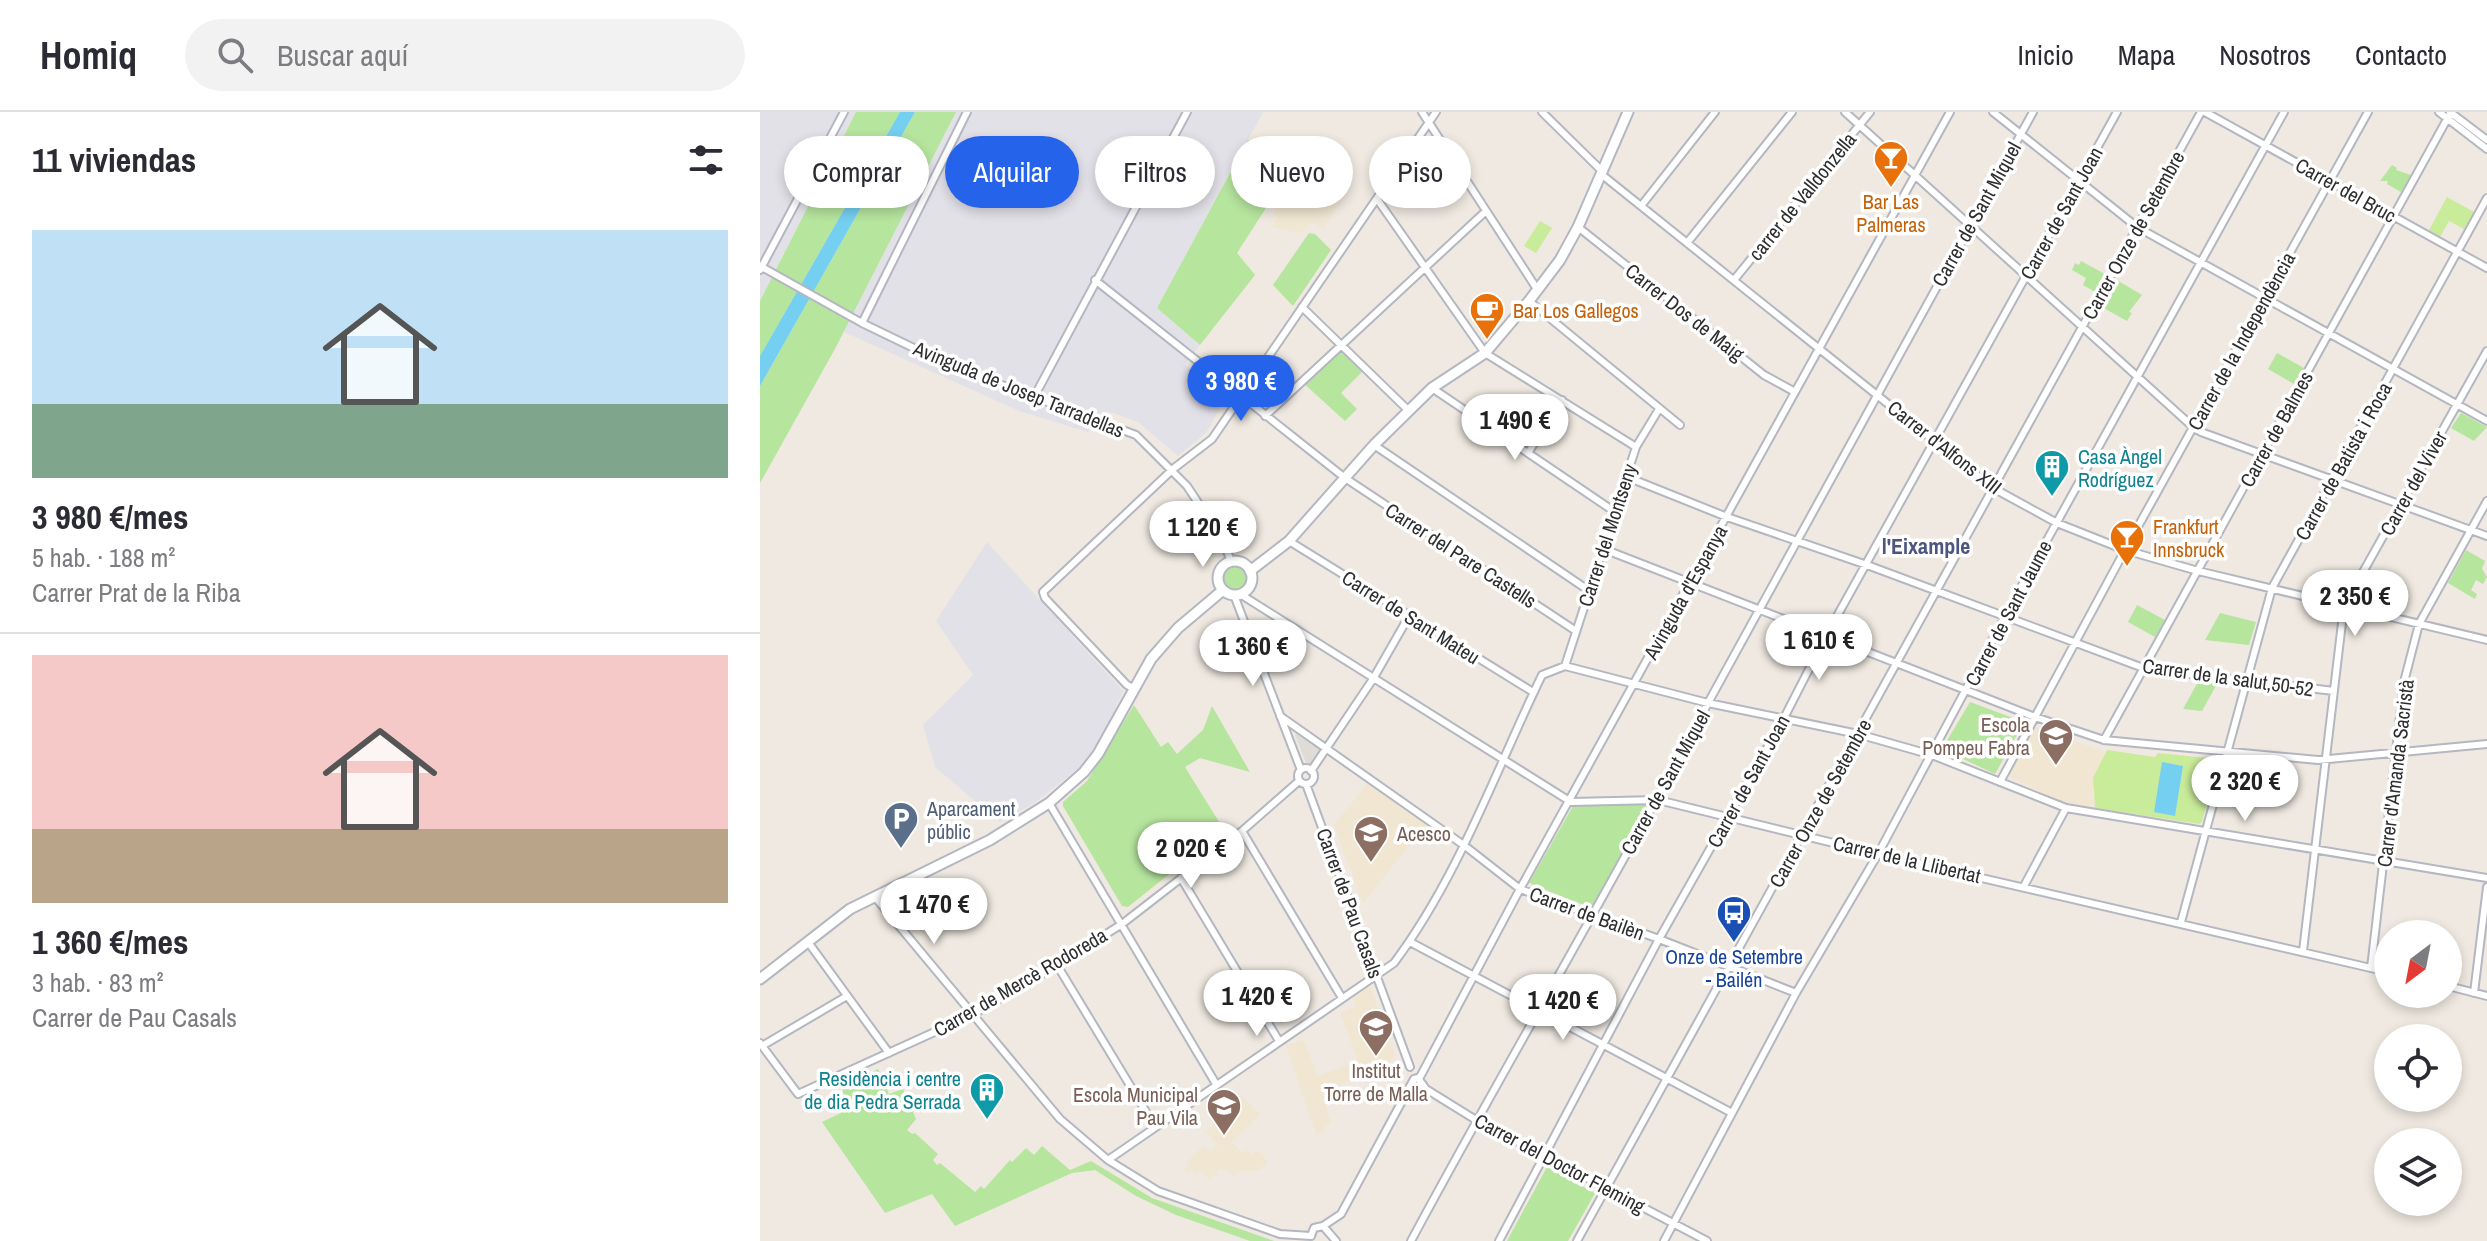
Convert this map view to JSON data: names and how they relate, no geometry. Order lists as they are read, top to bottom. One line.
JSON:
{"streets":{"street":["Carrer del Bruc","carrer de Valldonzella","Carrer de Sant Joan","Carrer de Sant Miquel","Carrer Onze de Setembre","Carrer Dos de Maig","Carrer de la Independència","Avinguda de Josep Tarradellas","Carrer de Balmes","Carrer d'Alfons XIII","Carrer de Batista i Roca","Carrer del Viver","Carrer del Montseny","Carrer del Pare Castells","Avinguda d'Espanya","Carrer de Sant Jaume","Carrer de Sant Mateu","Carrer de la salut,50-52","Carrer d'Amanda Sacristà","Carrer de la Llibertat","Carrer de Pau Casals","Carrer de Bailèn","Carrer de Mercè Rodoreda","Carrer del Doctor Fleming"]},"crossings":[["Carrer del Bruc","Carrer Onze de Setembre"],["Carrer del Bruc","Carrer de la Independència"],["Carrer del Bruc","Carrer de Balmes"],["Carrer del Bruc","Carrer de Batista i Roca"],["Carrer del Bruc","Carrer de Sant Jaume"],["carrer de Valldonzella","Carrer d'Alfons XIII"],["Carrer de Sant Joan","Carrer d'Alfons XIII"],["Carrer de Sant Joan","Carrer de la salut,50-52"],["Carrer de Sant Joan","Carrer de la Llibertat"],["Carrer de Sant Joan","Carrer de Bailèn"],["Carrer de Sant Joan","Carrer del Doctor Fleming"],["Carrer de Sant Miquel","Carrer d'Alfons XIII"],["Carrer de Sant Miquel","Carrer de la salut,50-52"],["Carrer de Sant Miquel","Carrer de la Llibertat"],["Carrer de Sant Miquel","Carrer de Bailèn"],["Carrer de Sant Miquel","Carrer del Doctor Fleming"],["Carrer Onze de Setembre","Carrer d'Alfons XIII"],["Carrer Onze de Setembre","Carrer de la salut,50-52"],["Carrer Onze de Setembre","Carrer de la Llibertat"],["Carrer Onze de Setembre","Carrer de Bailèn"],["Carrer Onze de Setembre","Carrer del Doctor Fleming"],["Carrer Dos de Maig","Avinguda d'Espanya"],["Carrer de la Independència","Carrer d'Alfons XIII"],["Carrer de la Independència","Carrer de la salut,50-52"],["Carrer de Balmes","Carrer d'Alfons XIII"],["Carrer de Balmes","Carrer de la salut,50-52"],["Carrer d'Alfons XIII","Carrer de Batista i Roca"],["Carrer d'Alfons XIII","Carrer del Viver"],["Carrer d'Alfons XIII","Avinguda d'Espanya"],["Carrer d'Alfons XIII","Carrer de Sant Jaume"],["Carrer d'Alfons XIII","Carrer d'Amanda Sacristà"],["Carrer de Batista i Roca","Carrer de la salut,50-52"],["Carrer de Batista i Roca","Carrer de la Llibertat"],["Carrer del Viver","Carrer de la salut,50-52"],["Carrer del Viver","Carrer de la Llibertat"],["Carrer del Montseny","Carrer del Pare Castells"],["Carrer del Montseny","Carrer de la salut,50-52"],["Avinguda d'Espanya","Carrer de la salut,50-52"],["Avinguda d'Espanya","Carrer de la Llibertat"],["Avinguda d'Espanya","Carrer de Pau Casals"],["Avinguda d'Espanya","Carrer de Bailèn"],["Avinguda d'Espanya","Carrer del Doctor Fleming"],["Carrer de Sant Jaume","Carrer de la salut,50-52"],["Carrer de Sant Jaume","Carrer de la Llibertat"],["Carrer de Sant Jaume","Carrer de Bailèn"],["Carrer de Sant Jaume","Carrer del Doctor Fleming"],["Carrer d'Amanda Sacristà","Carrer de la Llibertat"],["Carrer de Pau Casals","Carrer de Mercè Rodoreda"],["Carrer de Pau Casals","Carrer del Doctor Fleming"]],"districts":["l'Eixample"],"places":{"bar":["Bar Las Palmeras","Frankfurt Innsbruck"],"cafe":["Bar Los Gallegos"],"building":["Casa Àngel Rodríguez","Residència i centre de dia Pedra Serrada"],"school or university":["Escola Pompeu Fabra","Acesco","Institut Torre de Malla","Escola Municipal Pau Vila"],"parking":["Aparcament públic"],"bus stop":["Onze de Setembre - Bailén"]},"north":"bottom left","page":{"header":"Homiq","search":"Buscar aquí","nav":["Inicio","Mapa","Nosotros","Contacto"],"heading":"11 viviendas","chip":["Comprar","Alquilar","Filtros","Nuevo","Piso"],"list":[{"name":"3 980 €/mes","note":"5 hab. · 188 m² · Carrer Prat de la Riba"},{"name":"1 360 €/mes","note":"3 hab. · 83 m² · Carrer de Pau Casals"}],"price":["3 980 €","1 490 €","1 120 €","2 350 €","1 610 €","1 360 €","2 320 €","2 020 €","1 470 €","1 420 €","1 420 €"]}}
